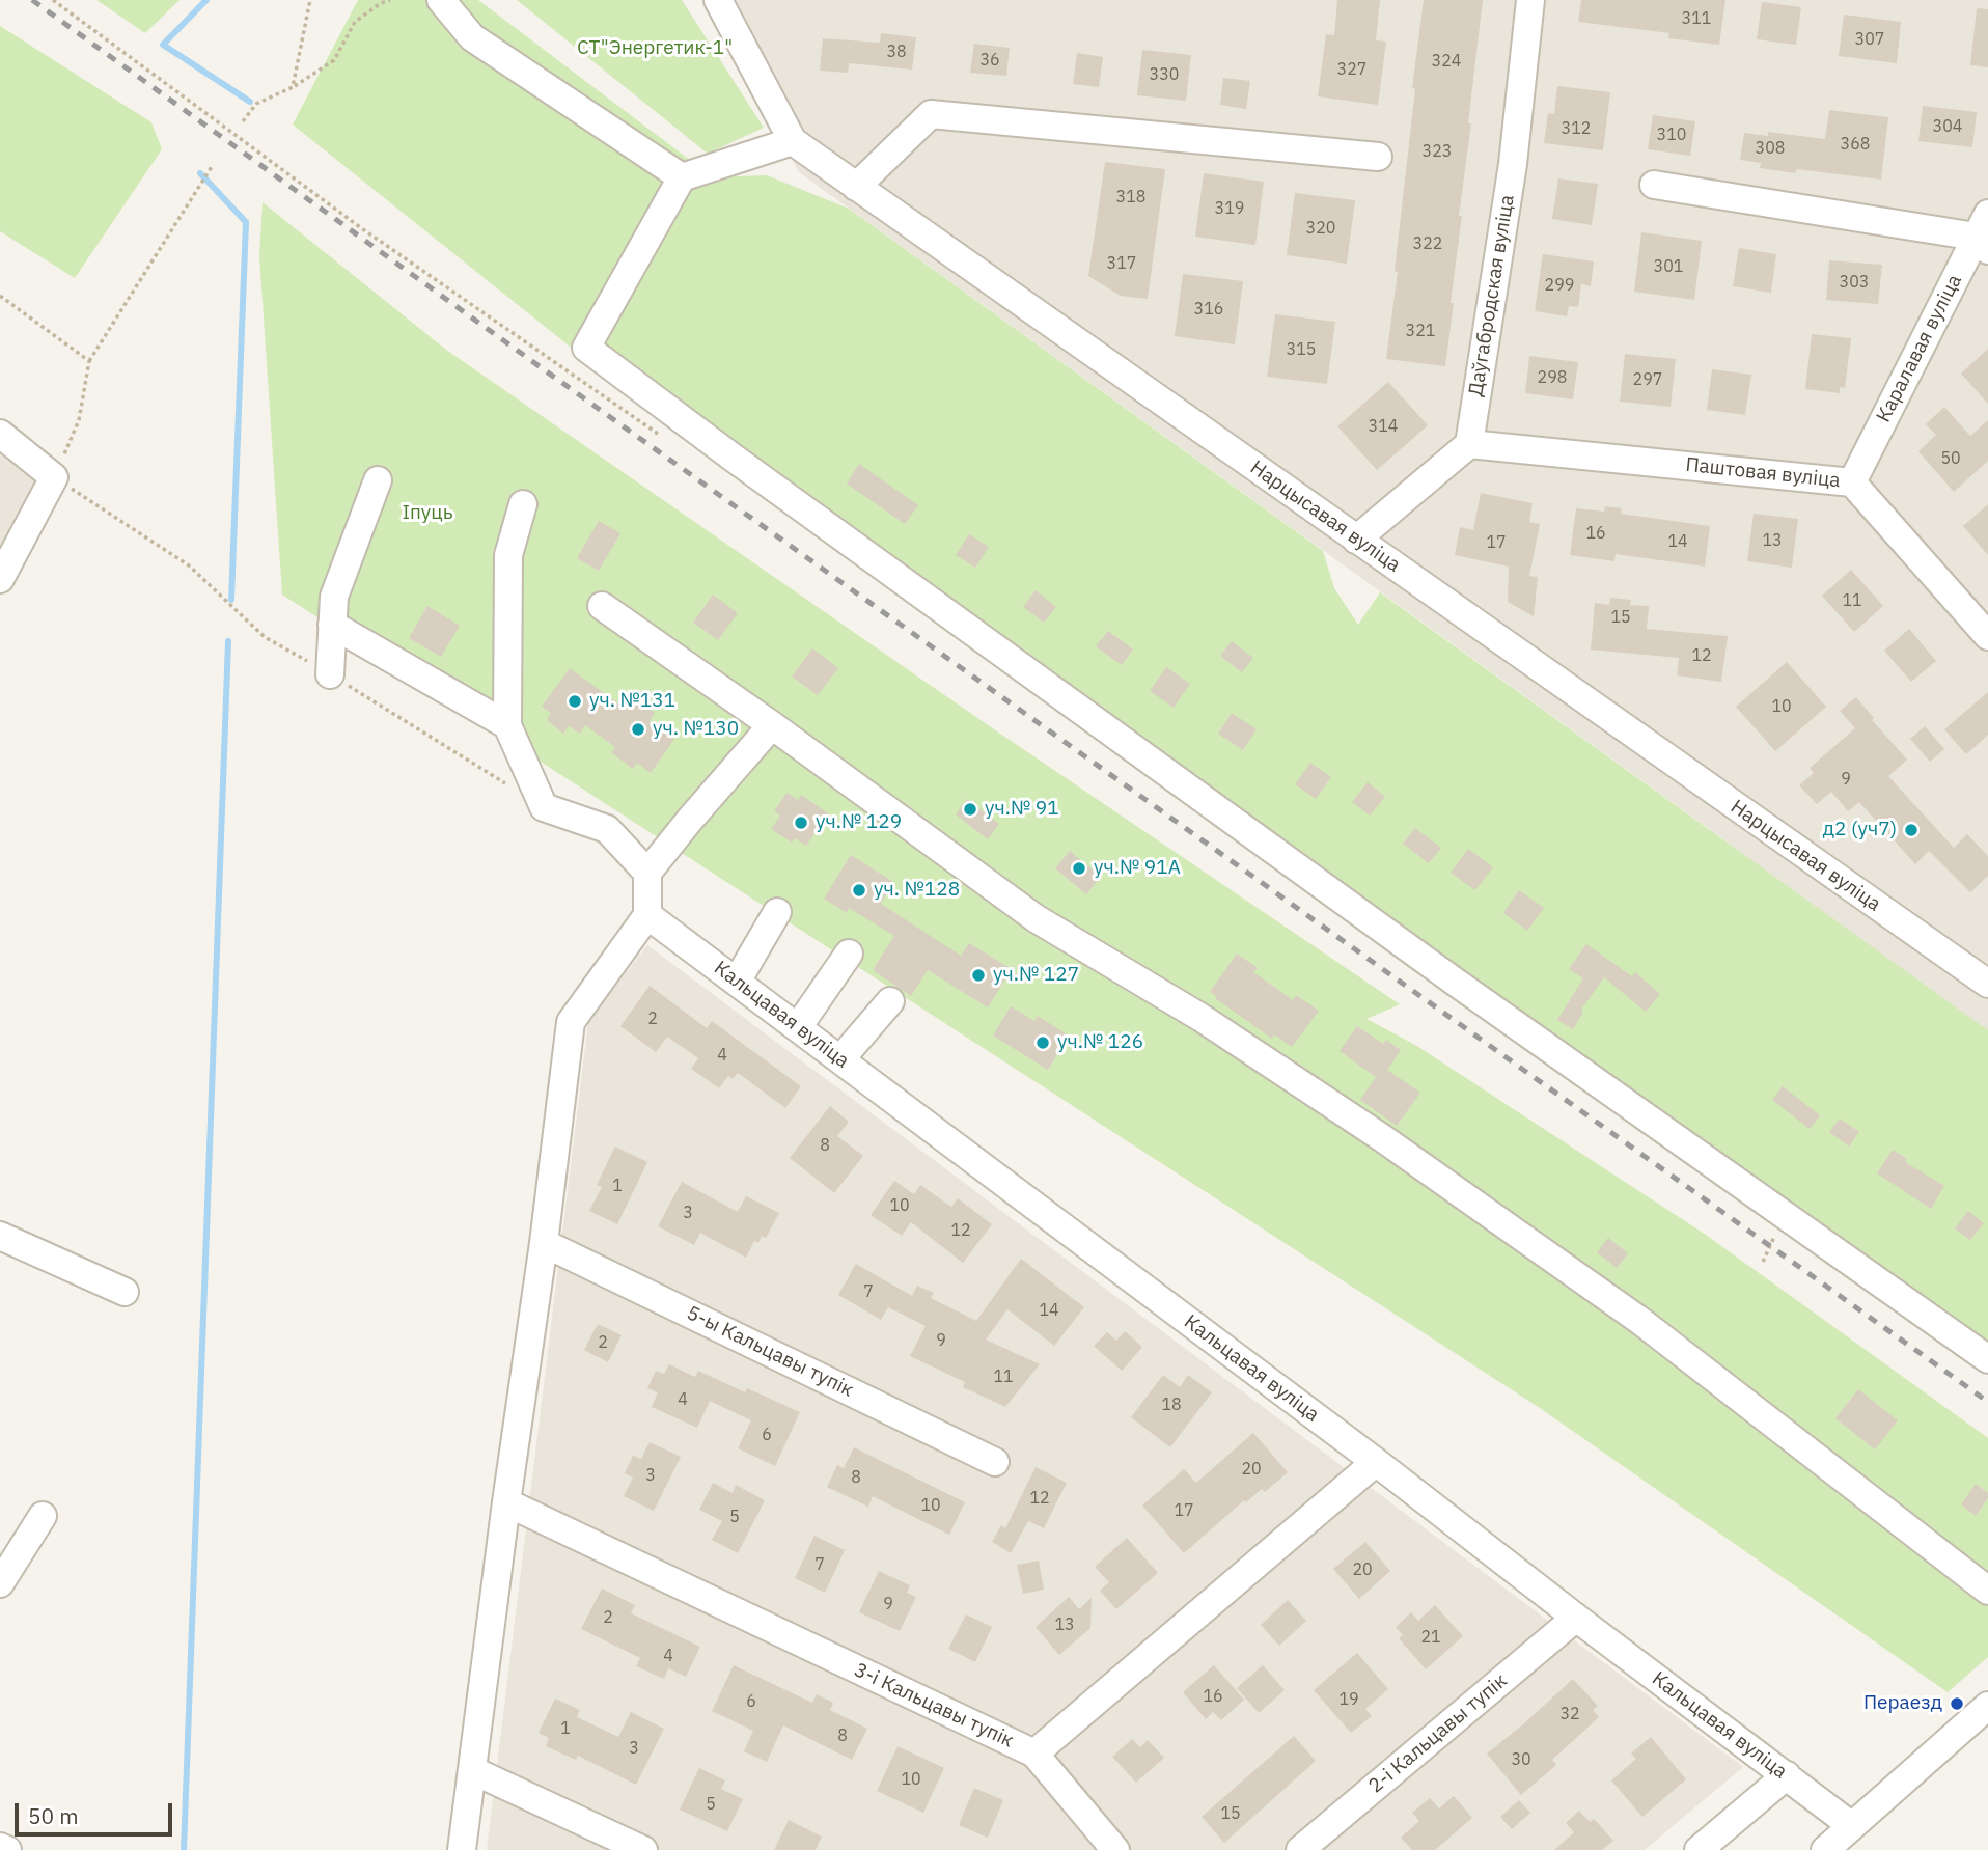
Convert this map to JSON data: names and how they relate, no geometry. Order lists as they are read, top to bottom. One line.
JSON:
{"streets":{"street":["Даўгабродская вуліца","Каралавая вуліца","Паштовая вуліца","Нарцысавая вуліца","Кальцавая вуліца","5-ы Кальцавы тупік","3-і Кальцавы тупік","2-і Кальцавы тупік"]},"crossings":[["Даўгабродская вуліца","Паштовая вуліца"],["Каралавая вуліца","Паштовая вуліца"],["Кальцавая вуліца","3-і Кальцавы тупік"],["Кальцавая вуліца","2-і Кальцавы тупік"]],"parks":["СТ\"Энергетик-1\"","Іпуць"],"places":["уч. №131","уч. №130","уч.№ 91","уч.№ 129","д2 (уч7)","уч.№ 91А","уч. №128","уч.№ 127","уч.№ 126","Пераезд"],"house_numbers":["311","307","38","36","324","327","330","304","312","310","368","308","323","318","319","320","322","317","301","303","299","316","321","315","298","297","314","50","16","13","14","17","11","15","12","10","9","2","4","8","1","10","3","12","7","14","9","2","11","4","18","6","20","3","8","12","10","17","5","7","20","9","2","13","21","4","16","19","6","32","1","8","3","30","10","5","15"],"scale_bar":"50 m"}
